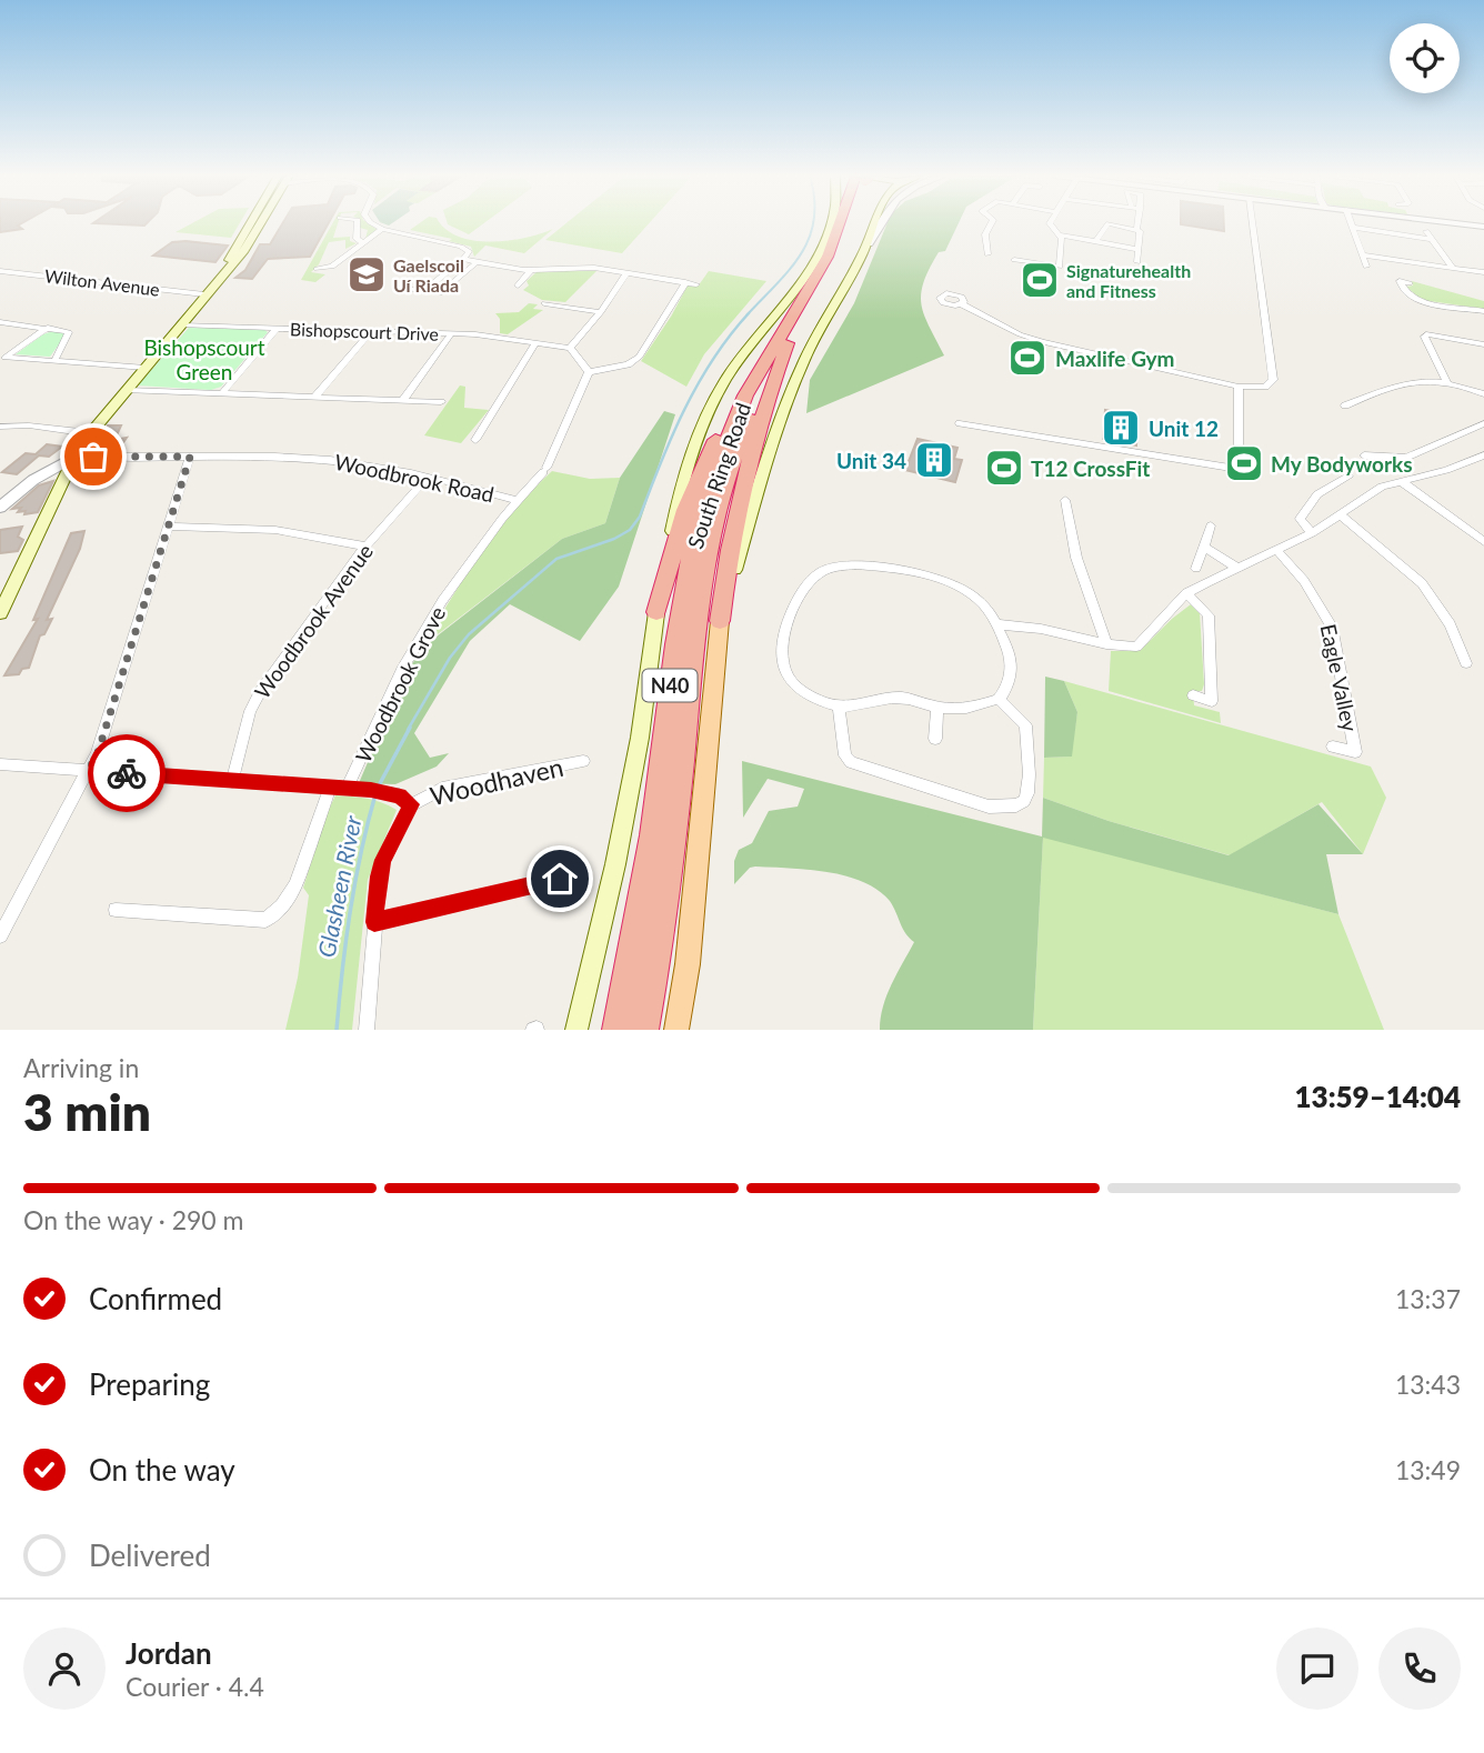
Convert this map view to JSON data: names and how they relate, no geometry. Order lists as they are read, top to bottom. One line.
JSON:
{"streets":{"highway":["South Ring Road","N40"],"street":["Wilton Avenue","Bishopscourt Drive","Woodbrook Road","Woodbrook Avenue","Eagle Valley","Woodbrook Grove","Woodhaven"]},"crossings":[["Woodbrook Road","Woodbrook Avenue"],["Woodbrook Road","Woodbrook Grove"],["Woodbrook Grove","Woodhaven"]],"water":["Glasheen River"],"parks":["Bishopscourt Green"],"places":{"school or university":["Gaelscoil Uí Riada"],"sports":["Signaturehealth and Fitness","Maxlife Gym","My Bodyworks","T12 CrossFit"],"building":["Unit 12","Unit 34"]},"page":{"heading":["3 min","Arriving in","13:59–14:04"],"panel":["Jordan","Courier · 4.4"],"bar":"On the way · 290 m","list":[["Confirmed","13:37"],["Preparing","13:43"],["On the way","13:49"],"Delivered"]}}
